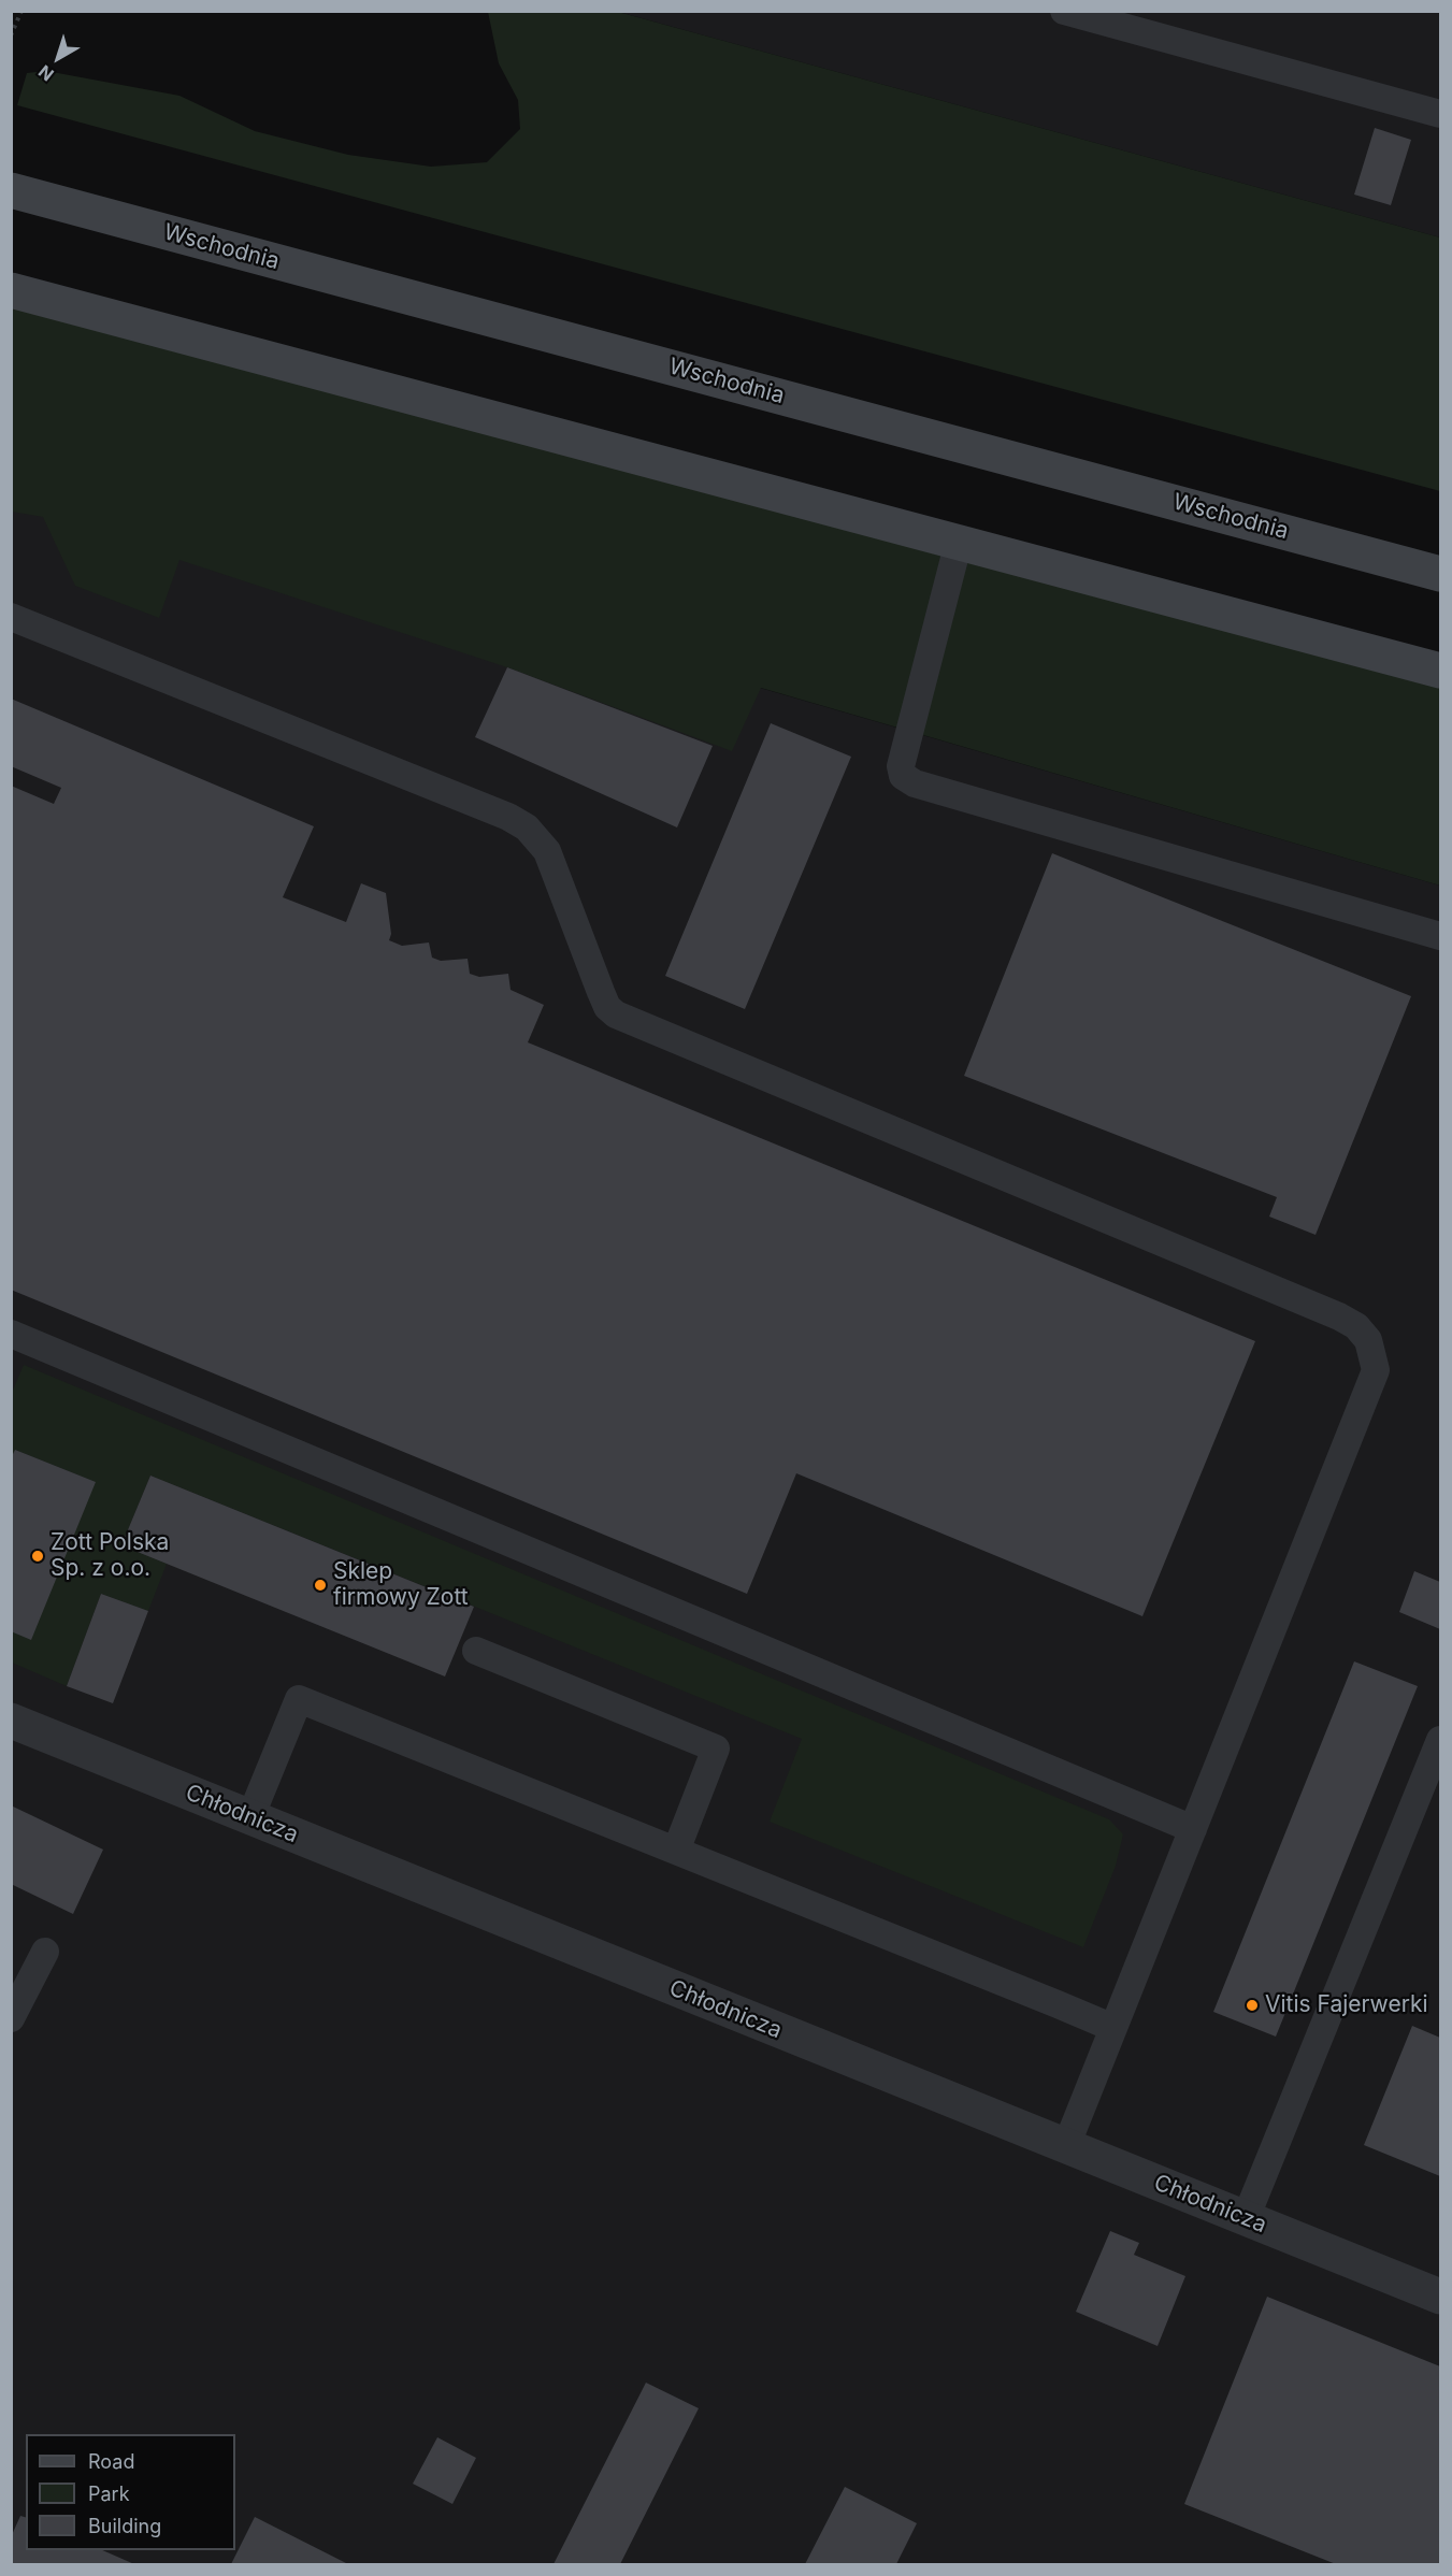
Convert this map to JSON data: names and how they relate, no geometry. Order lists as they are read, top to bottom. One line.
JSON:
{"streets":{"street":["Wschodnia","Chłodnicza"]},"places":["Zott Polska Sp. z o.o.","Sklep firmowy Zott","Vitis Fajerwerki"],"legend":["Road","Park","Building"],"north":"bottom left"}
